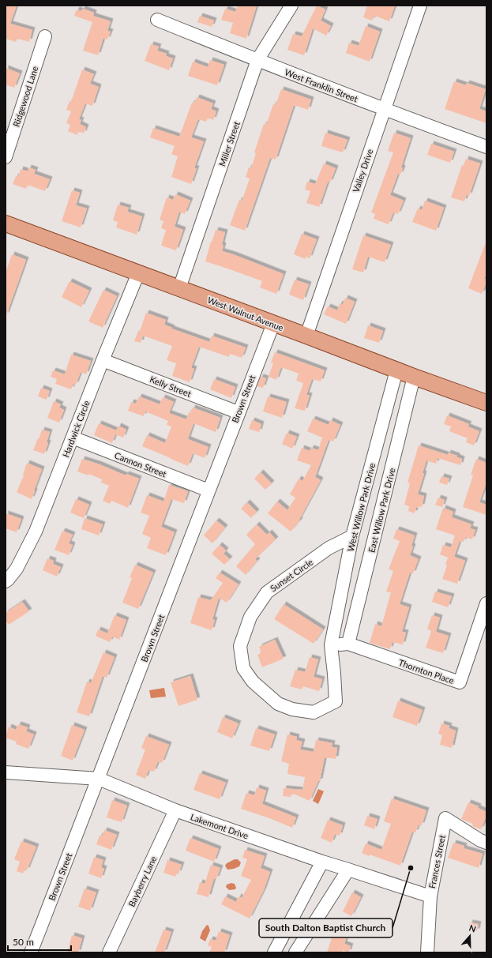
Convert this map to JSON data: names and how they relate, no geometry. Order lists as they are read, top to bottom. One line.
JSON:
{"streets":{"main road":["West Walnut Avenue"],"street":["West Franklin Street","Ridgewood Lane","Miller Street","Valley Drive","Kelly Street","Brown Street","Hardwick Circle","Cannon Street","West Willow Park Drive","East Willow Park Drive","Sunset Circle","Thornton Place","Lakemont Drive","Frances Street","Bayberry Lane"]},"crossings":[["West Franklin Street","Miller Street"],["West Franklin Street","Valley Drive"],["Miller Street","West Walnut Avenue"],["Valley Drive","West Walnut Avenue"],["West Walnut Avenue","Brown Street"],["West Walnut Avenue","Hardwick Circle"],["West Walnut Avenue","West Willow Park Drive"],["West Walnut Avenue","East Willow Park Drive"],["Kelly Street","Brown Street"],["Kelly Street","Hardwick Circle"],["Brown Street","Cannon Street"],["Brown Street","Lakemont Drive"],["Hardwick Circle","Cannon Street"],["West Willow Park Drive","Sunset Circle"],["West Willow Park Drive","Thornton Place"],["East Willow Park Drive","Thornton Place"],["Sunset Circle","Thornton Place"],["Lakemont Drive","Frances Street"],["Lakemont Drive","Bayberry Lane"]],"places":["South Dalton Baptist Church"],"scale_bar":"50 m","north":"top"}
